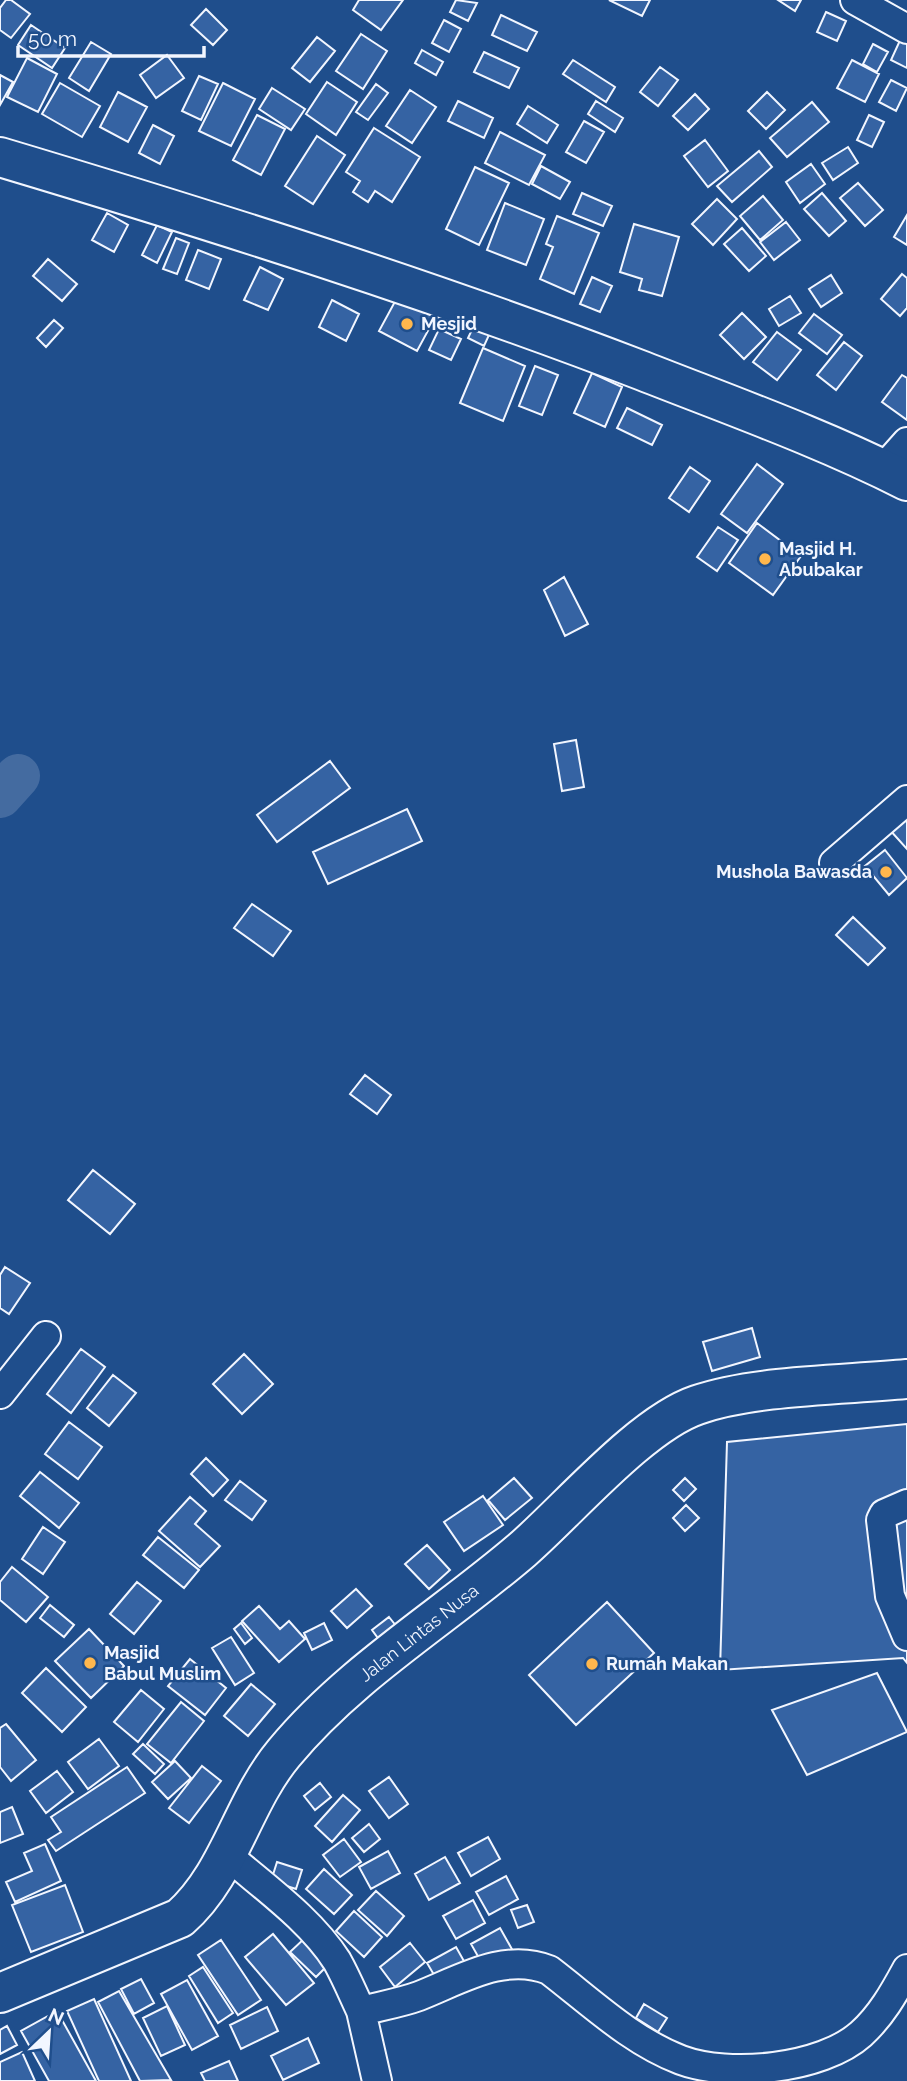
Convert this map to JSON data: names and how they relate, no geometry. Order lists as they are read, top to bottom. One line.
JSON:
{"streets":{"highway":["Jalan Lintas Nusa"]},"places":["Mesjid","Masjid H. Abubakar","Mushola Bawasda","Masjid Babul Muslim","Rumah Makan"],"scale_bar":"50 m","north":"top right"}
